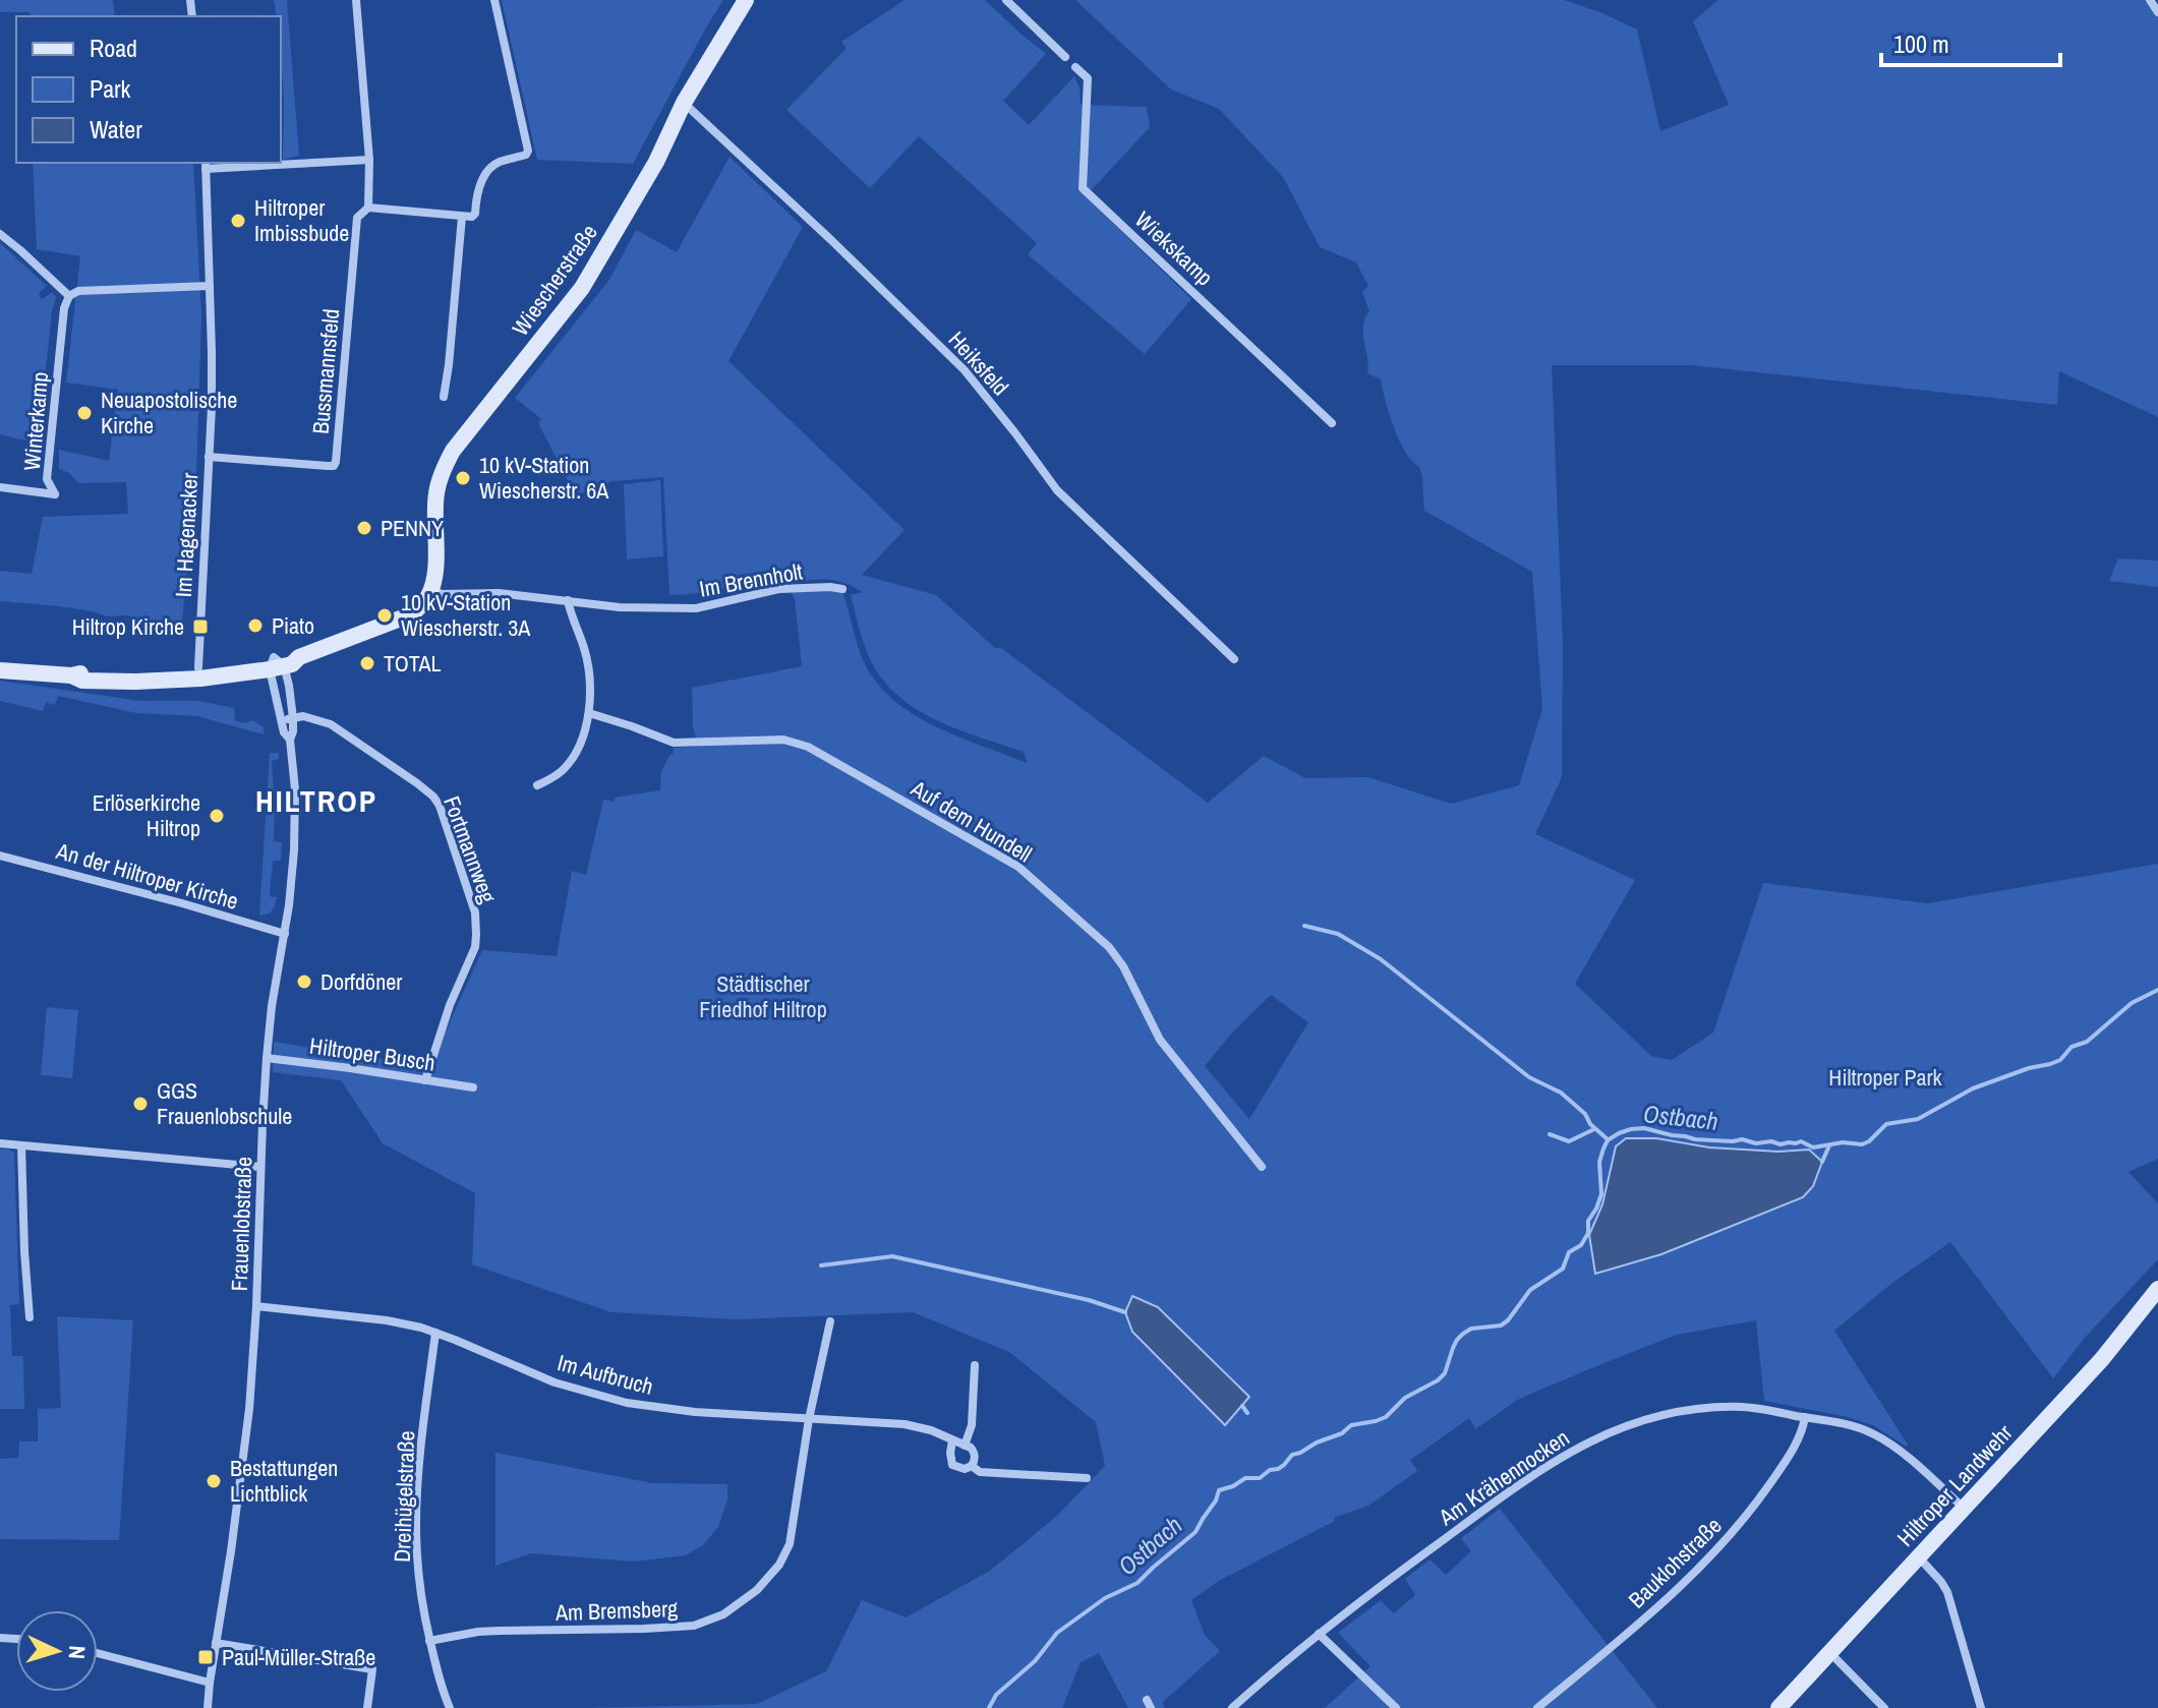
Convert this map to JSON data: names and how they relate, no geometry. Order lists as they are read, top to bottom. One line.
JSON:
{"streets":{"main road":["Wiescherstraße","Hiltroper Landwehr"],"street":["Wiekskamp","Heiksfeld","Bussmannsfeld","Winterkamp","Im Hagenacker","Im Brennholt","Auf dem Hundell","Fortmannweg","An der Hiltroper Kirche","Hiltroper Busch","Frauenlobstraße","Im Aufbruch","Am Krähennocken","Dreihügelstraße","Bauklohstraße","Am Bremsberg"]},"crossings":[["Wiescherstraße","Heiksfeld"],["Wiescherstraße","Im Brennholt"],["Bussmannsfeld","Im Hagenacker"],["Fortmannweg","Hiltroper Busch"],["Fortmannweg","Frauenlobstraße"],["An der Hiltroper Kirche","Frauenlobstraße"],["Hiltroper Busch","Frauenlobstraße"],["Frauenlobstraße","Im Aufbruch"],["Im Aufbruch","Dreihügelstraße"],["Im Aufbruch","Am Bremsberg"],["Am Krähennocken","Hiltroper Landwehr"],["Am Krähennocken","Bauklohstraße"],["Dreihügelstraße","Am Bremsberg"]],"districts":["HILTROP"],"water":["Ostbach"],"parks":["Städtischer Friedhof Hiltrop","Hiltroper Park"],"places":{"other":["Hiltroper Imbissbude","Neuapostolische Kirche","10 kV-Station Wiescherstr. 6A","PENNY","10 kV-Station Wiescherstr. 3A","Piato","TOTAL","Erlöserkirche Hiltrop","Dorfdöner","GGS Frauenlobschule","Bestattungen Lichtblick"],"transit":["Hiltrop Kirche","Paul-Müller-Straße"]},"legend":["Road","Park","Water"],"scale_bar":"100 m","north":"right"}
